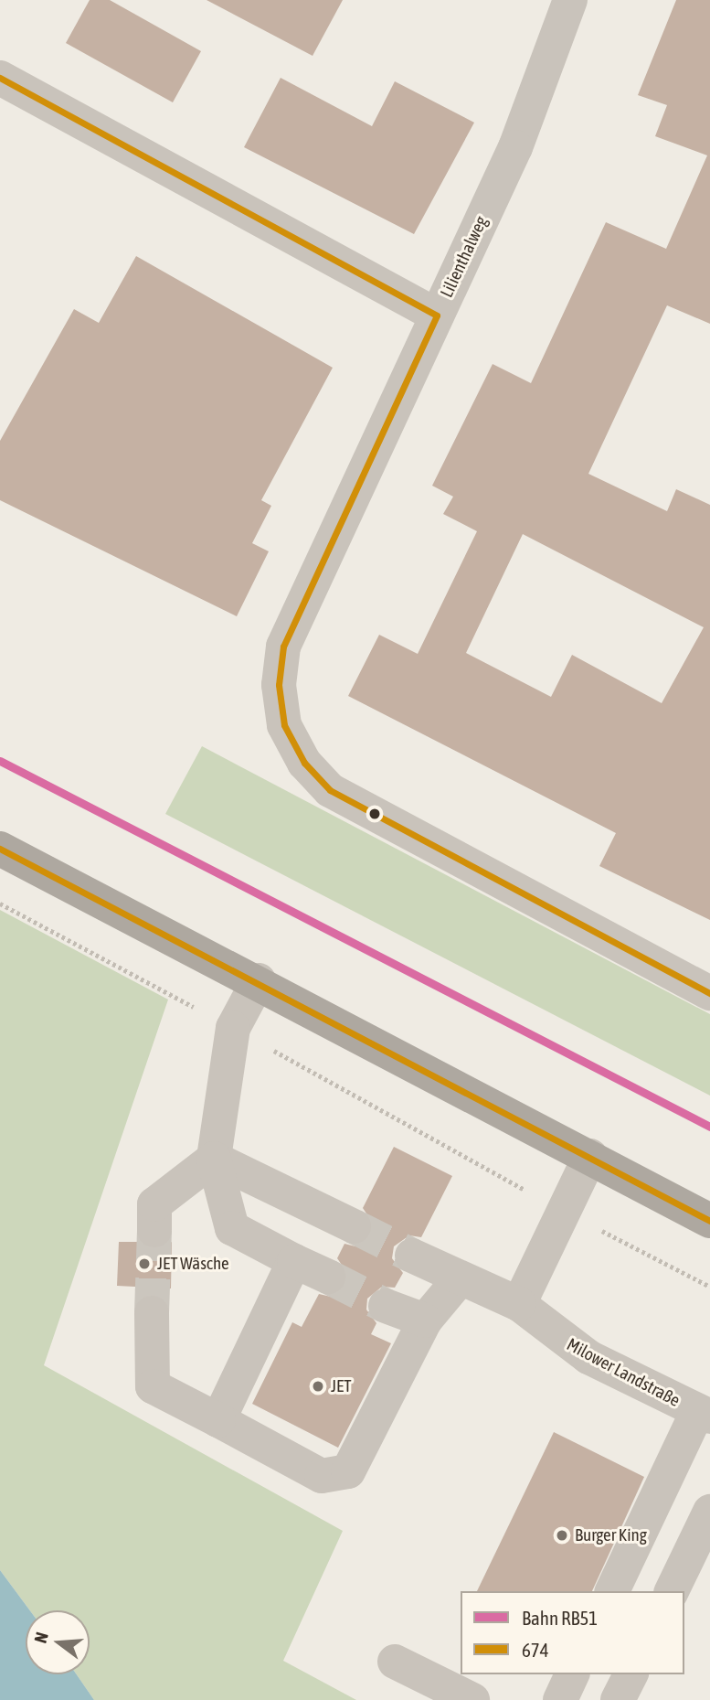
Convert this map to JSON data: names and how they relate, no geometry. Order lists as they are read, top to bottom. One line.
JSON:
{"streets":{"street":["Lilienthalweg","Milower Landstraße"]},"places":["JET Wäsche","JET","Burger King"],"lines":["transit line 674","rail line RB51"],"legend":["Bahn RB51","674"],"north":"left"}
